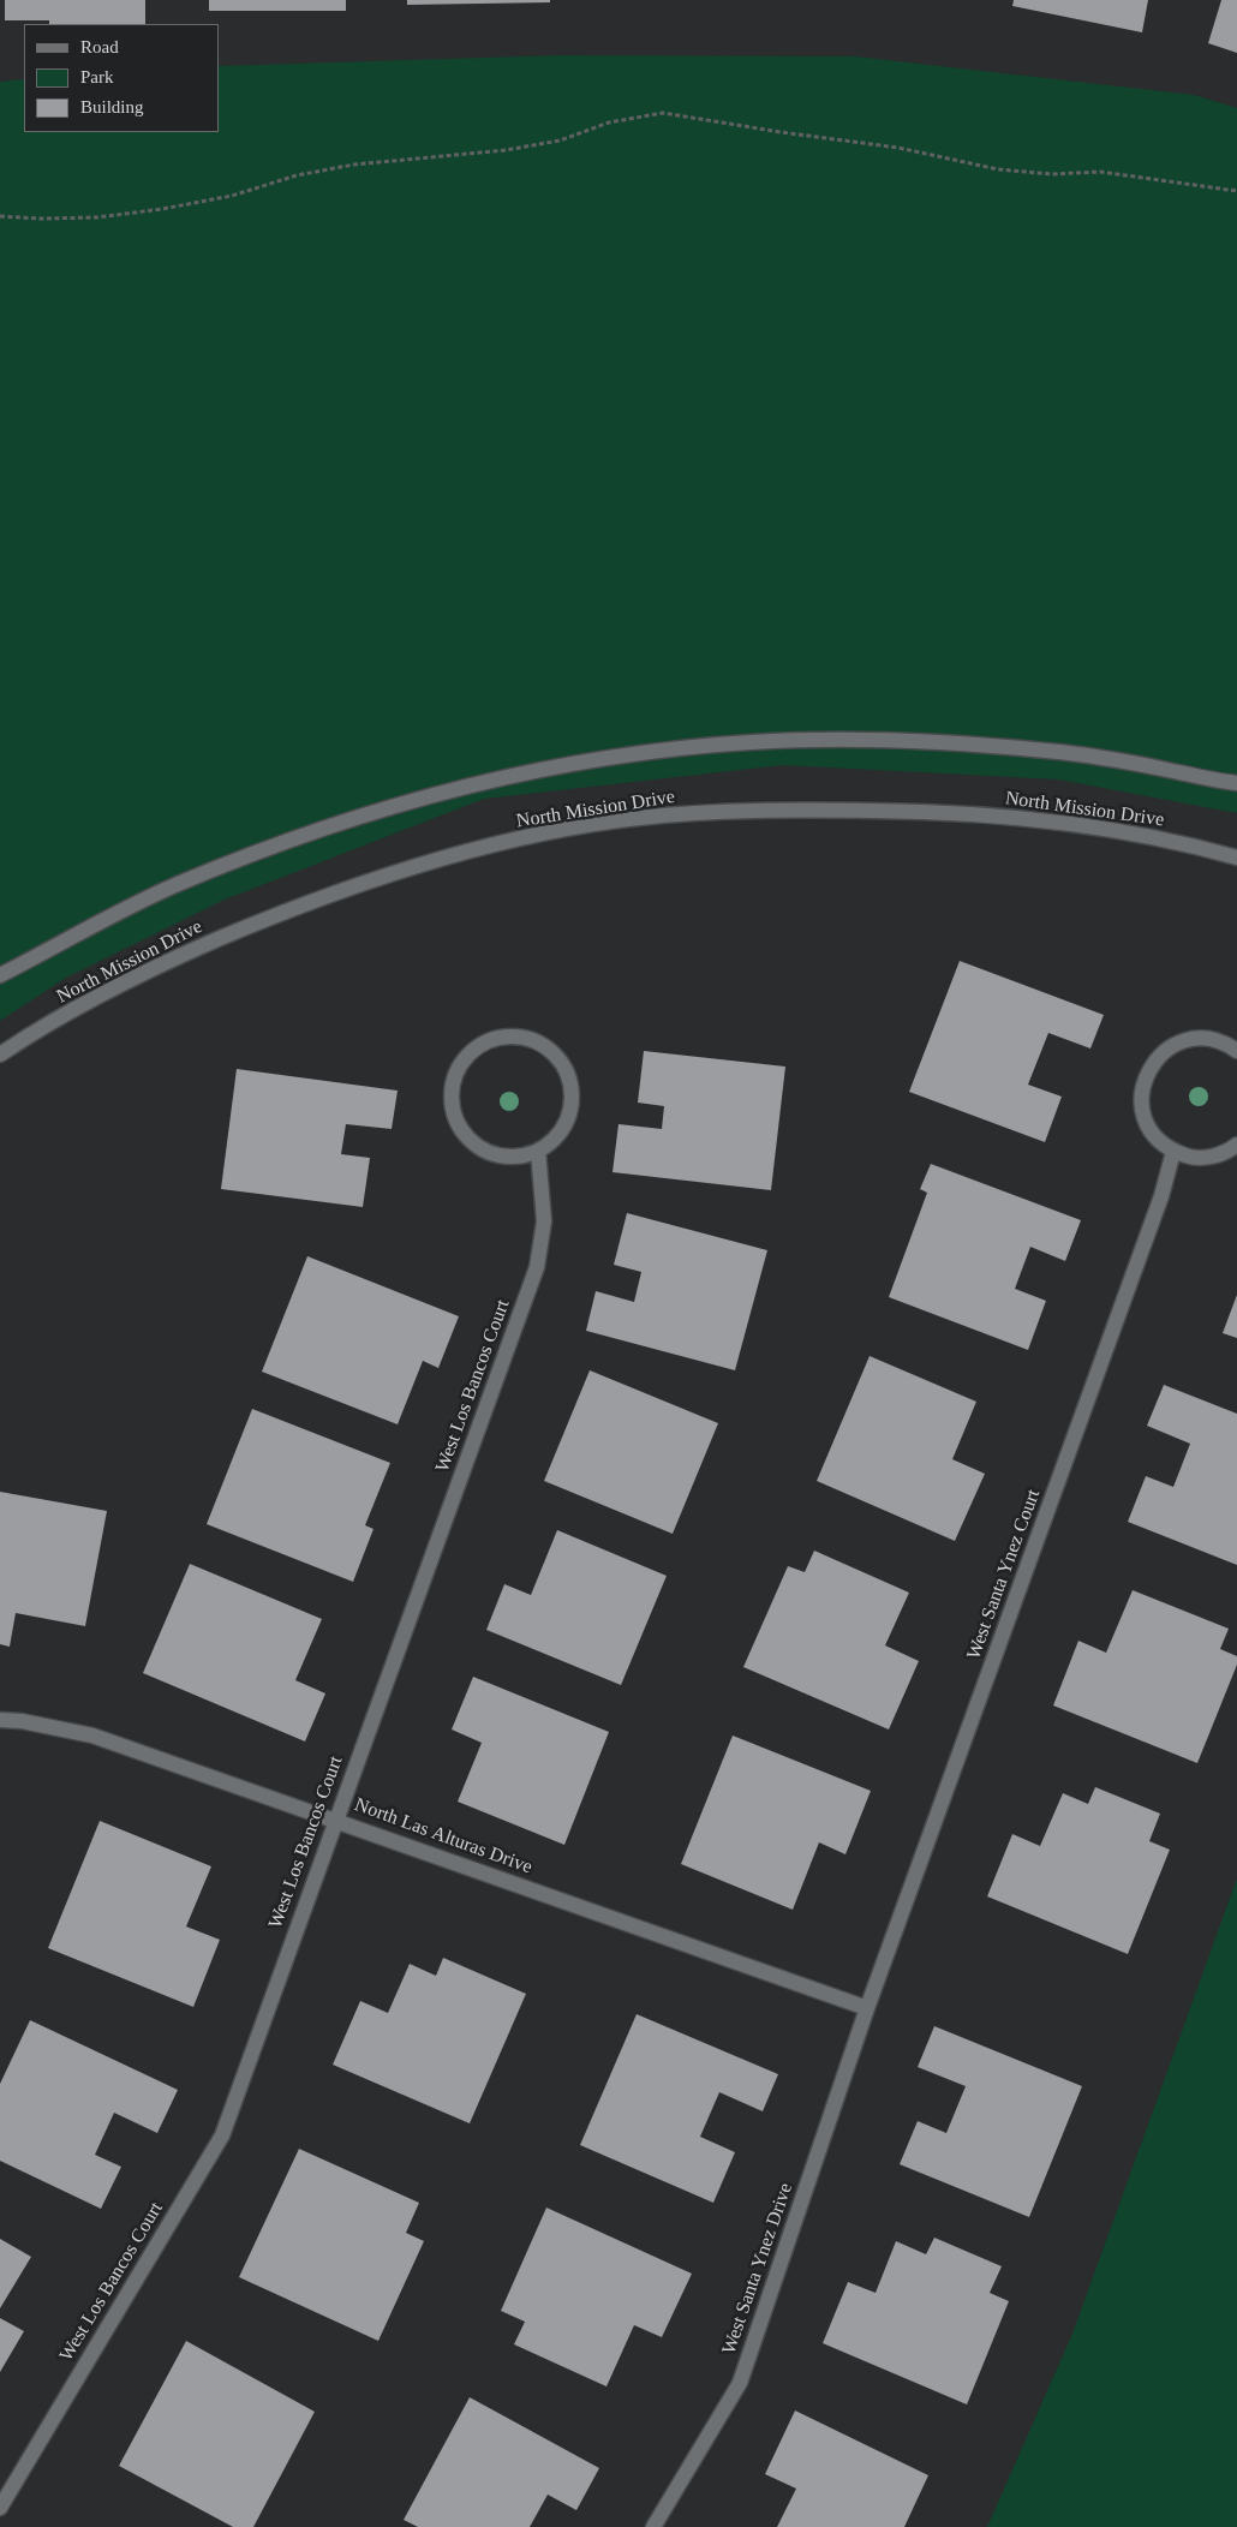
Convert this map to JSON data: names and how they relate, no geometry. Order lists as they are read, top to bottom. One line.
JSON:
{"streets":{"street":["North Mission Drive","West Los Bancos Court","West Santa Ynez Court","North Las Alturas Drive","West Santa Ynez Drive"]},"crossings":[["West Los Bancos Court","North Las Alturas Drive"],["West Santa Ynez Court","North Las Alturas Drive"],["West Santa Ynez Court","West Santa Ynez Drive"],["North Las Alturas Drive","West Santa Ynez Drive"]],"legend":["Road","Park","Building"]}
